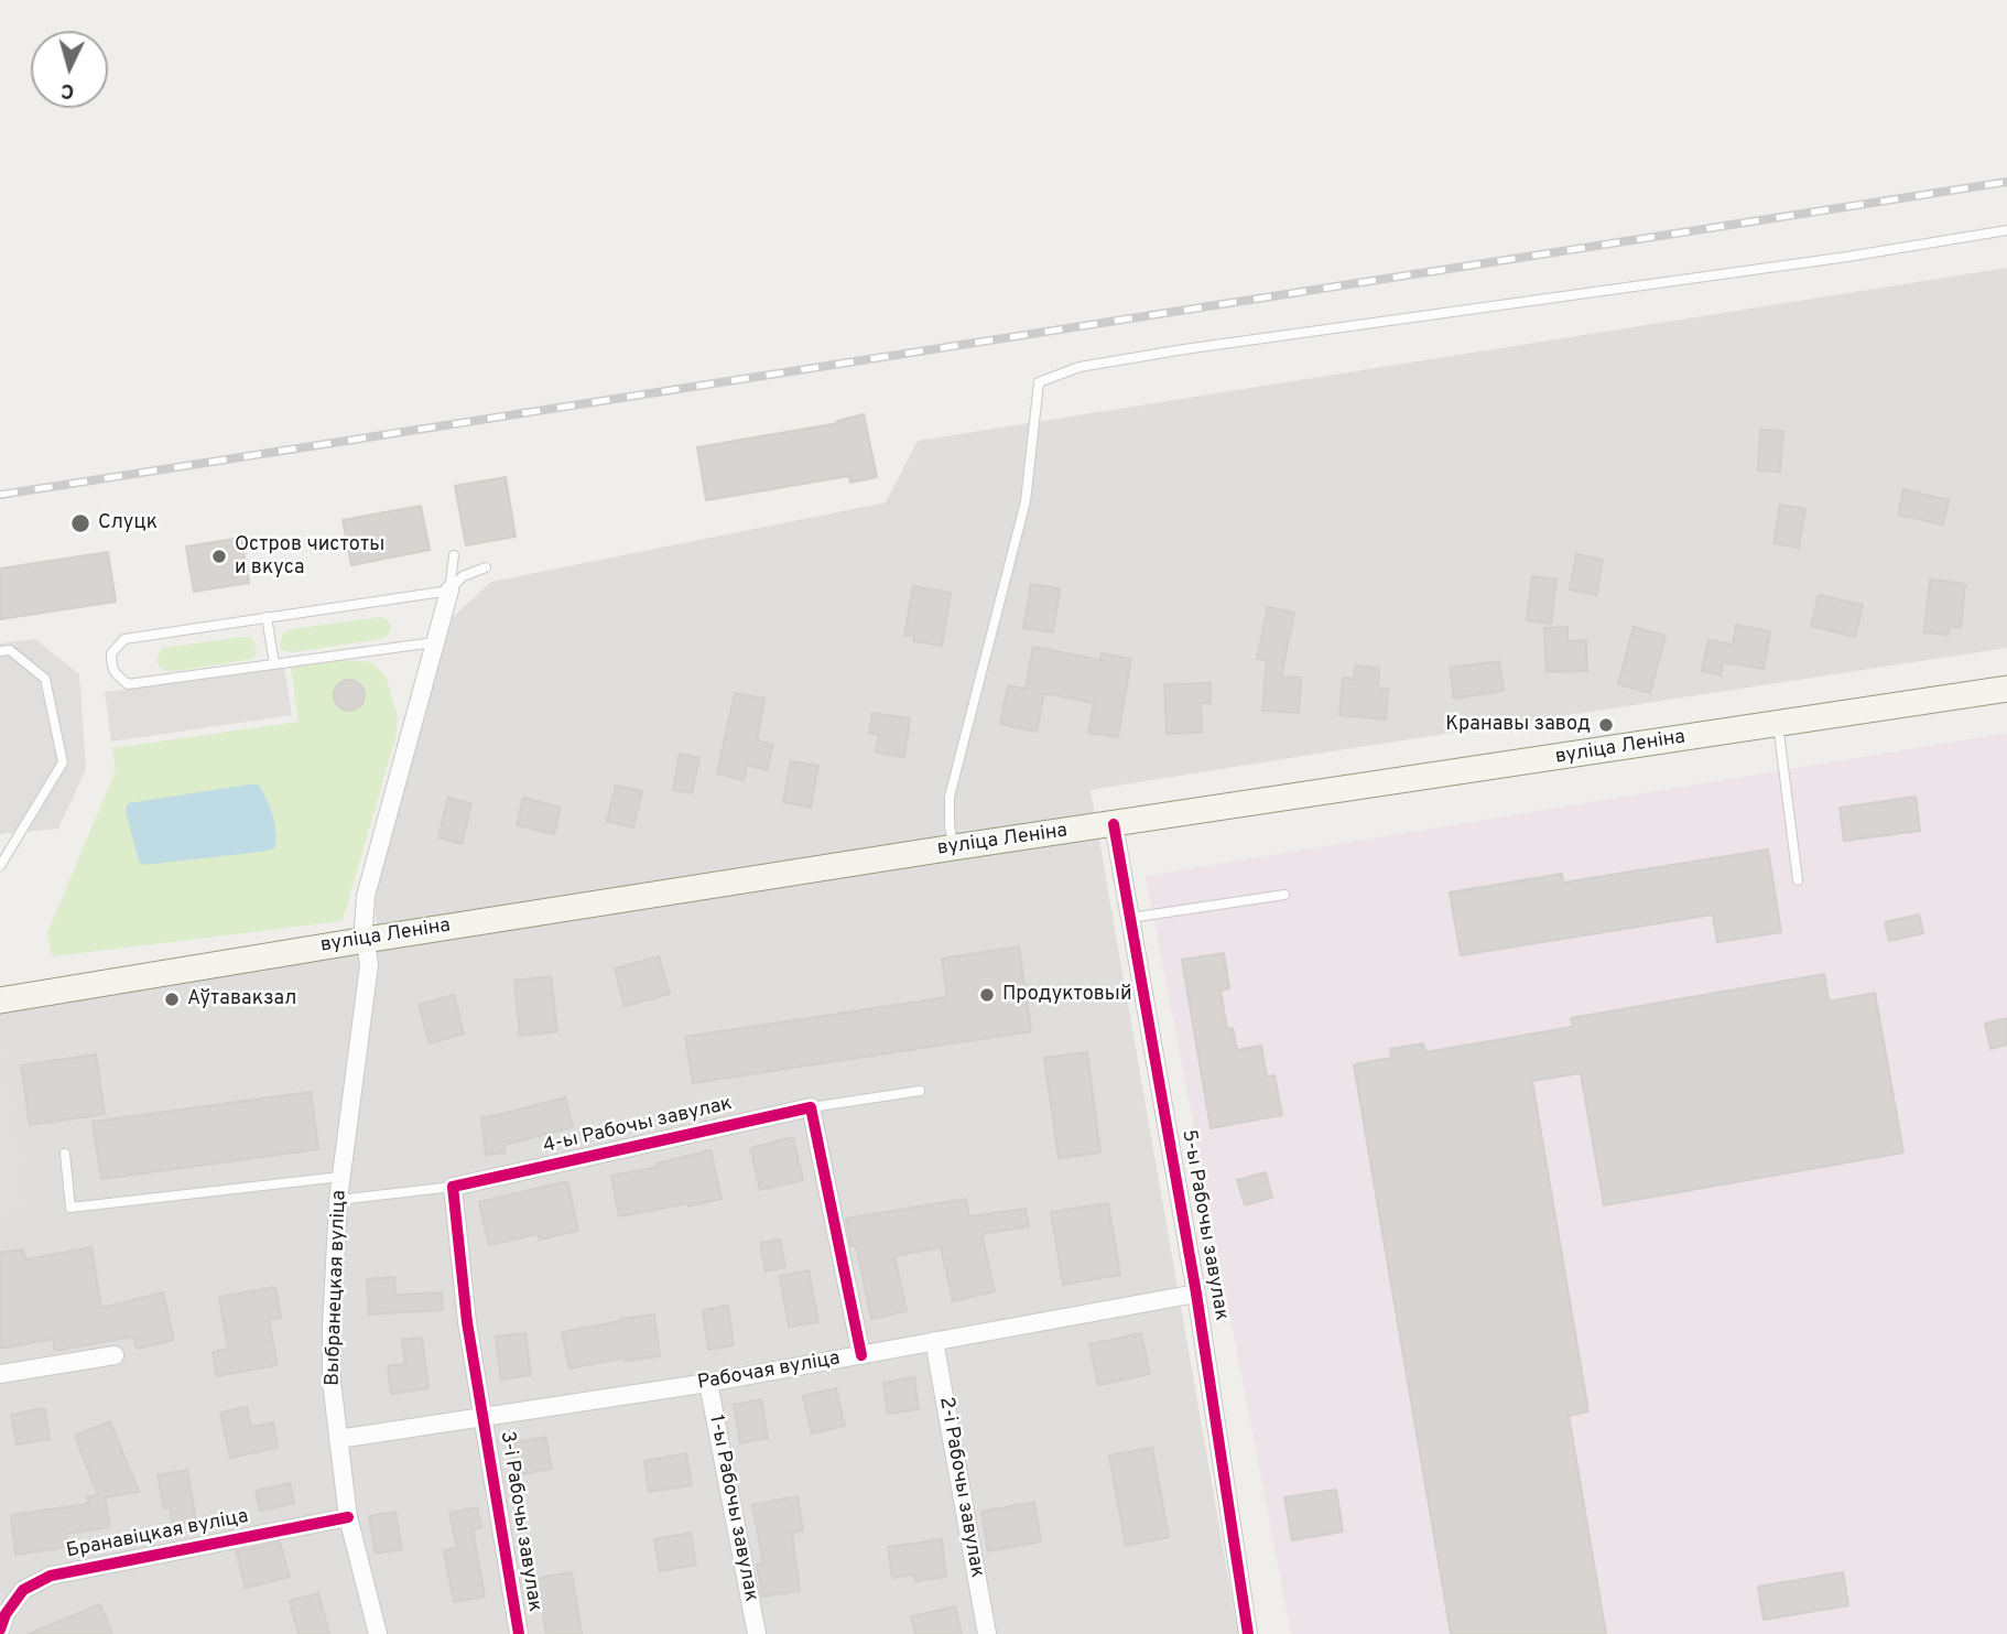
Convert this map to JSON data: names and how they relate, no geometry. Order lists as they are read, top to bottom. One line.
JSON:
{"streets":{"main road":["вуліца Леніна"],"street":["4-ы Рабочы завулак","5-ы Рабочы завулак","Выбранецкая вуліца","Рабочая вуліца","2-і Рабочы завулак","1-ы Рабочы завулак","3-і Рабочы завулак","Бранавіцкая вуліца"]},"crossings":[["вуліца Леніна","5-ы Рабочы завулак"],["вуліца Леніна","Выбранецкая вуліца"],["5-ы Рабочы завулак","Рабочая вуліца"],["Выбранецкая вуліца","Рабочая вуліца"],["Выбранецкая вуліца","Бранавіцкая вуліца"],["Рабочая вуліца","2-і Рабочы завулак"],["Рабочая вуліца","1-ы Рабочы завулак"],["Рабочая вуліца","3-і Рабочы завулак"]],"places":["Слуцк","Остров чистоты и вкуса","Кранавы завод","Продуктовый","Аўтавакзал"],"north":"bottom"}
